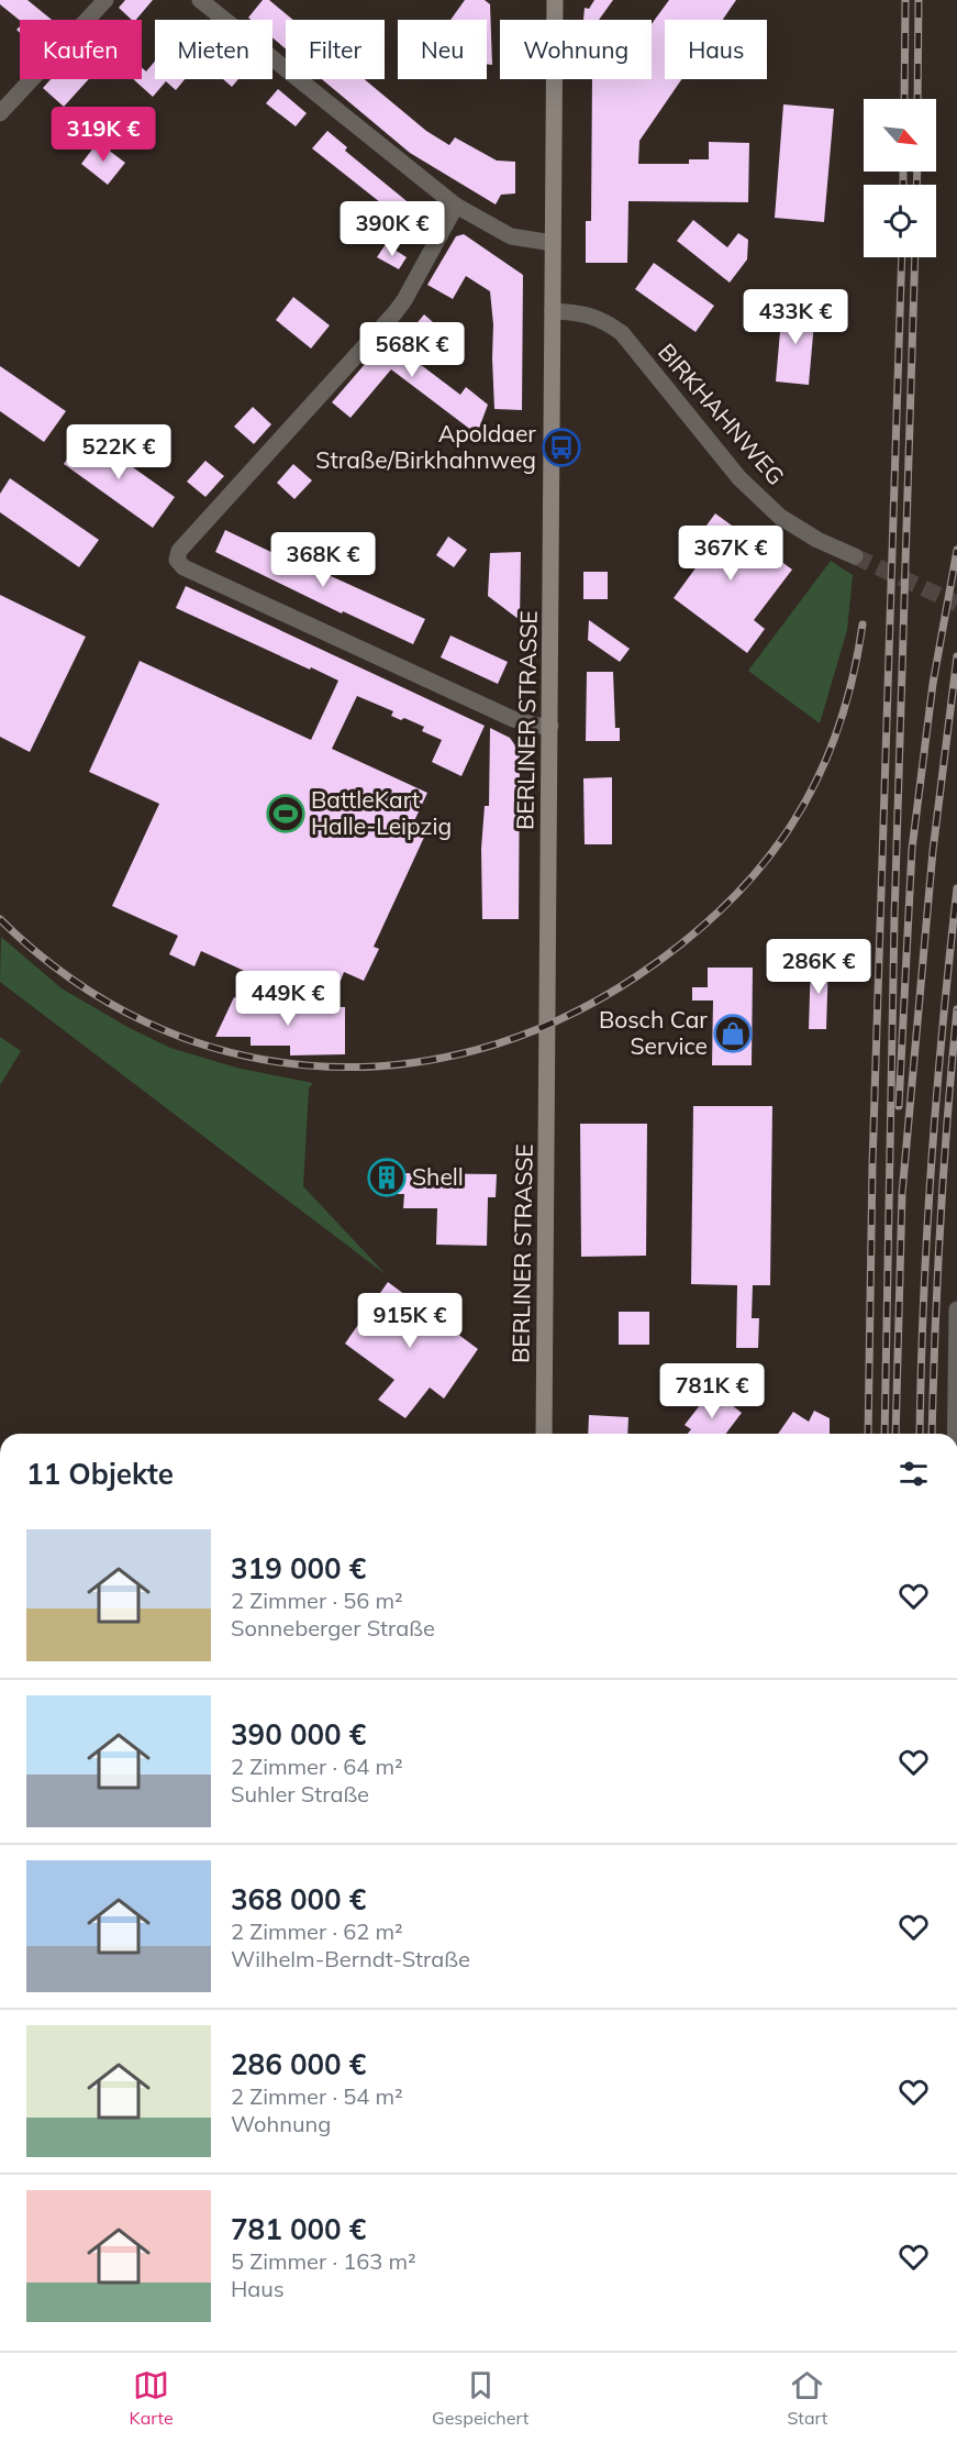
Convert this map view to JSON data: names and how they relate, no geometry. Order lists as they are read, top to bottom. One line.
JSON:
{"streets":{"street":["BIRKHAHNWEG","BERLINER STRASSE"]},"crossings":[["BIRKHAHNWEG","BERLINER STRASSE"]],"places":{"bus stop":["Apoldaer Straße/Birkhahnweg"],"sports":["BattleKart Halle-Leipzig"],"shop":["Bosch Car Service"],"building":["Shell"]},"north":"bottom right","page":{"chip":["Kaufen","Mieten","Filter","Neu","Wohnung","Haus"],"price":["319K €","390K €","433K €","568K €","522K €","367K €","368K €","286K €","449K €","915K €","781K €"],"heading":"11 Objekte","list":[{"name":"319 000 €","note":"2 Zimmer · 56 m² · Sonneberger Straße"},{"name":"390 000 €","note":"2 Zimmer · 64 m² · Suhler Straße"},{"name":"368 000 €","note":"2 Zimmer · 62 m² · Wilhelm-Berndt-Straße"},{"name":"286 000 €","note":"2 Zimmer · 54 m² · Wohnung"},{"name":"781 000 €","note":"5 Zimmer · 163 m² · Haus"}],"tabs":["Karte","Gespeichert","Start"]}}
